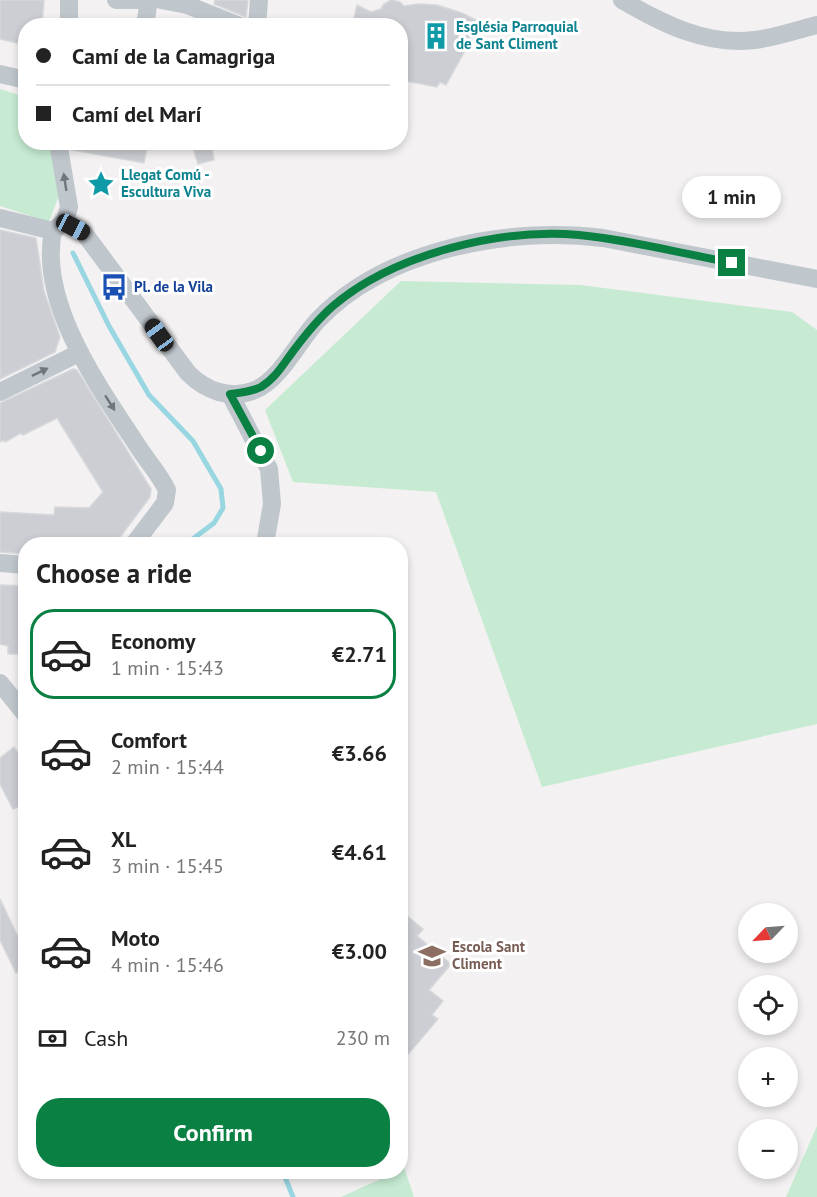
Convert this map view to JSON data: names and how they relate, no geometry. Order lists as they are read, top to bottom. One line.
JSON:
{"places":{"building":["Església Parroquial de Sant Climent"],"place":["Llegat Comú - Escultura Viva"],"bus stop":["Pl. de la Vila"],"school or university":["Escola Sant Climent"]},"north":"bottom left","page":{"banner":["Camí de la Camagriga","Camí del Marí"],"bubble":"1 min","heading":"Choose a ride","list":[{"name":"Economy","note":"1 min · 15:43","value":"€2.71"},{"name":"Comfort","note":"2 min · 15:44","value":"€3.66"},{"name":"XL","note":"3 min · 15:45","value":"€4.61"},{"name":"Moto","note":"4 min · 15:46","value":"€3.00"}],"map_buttons":["+","−"],"pay":["Cash","230 m"],"buttons":"Confirm"}}
